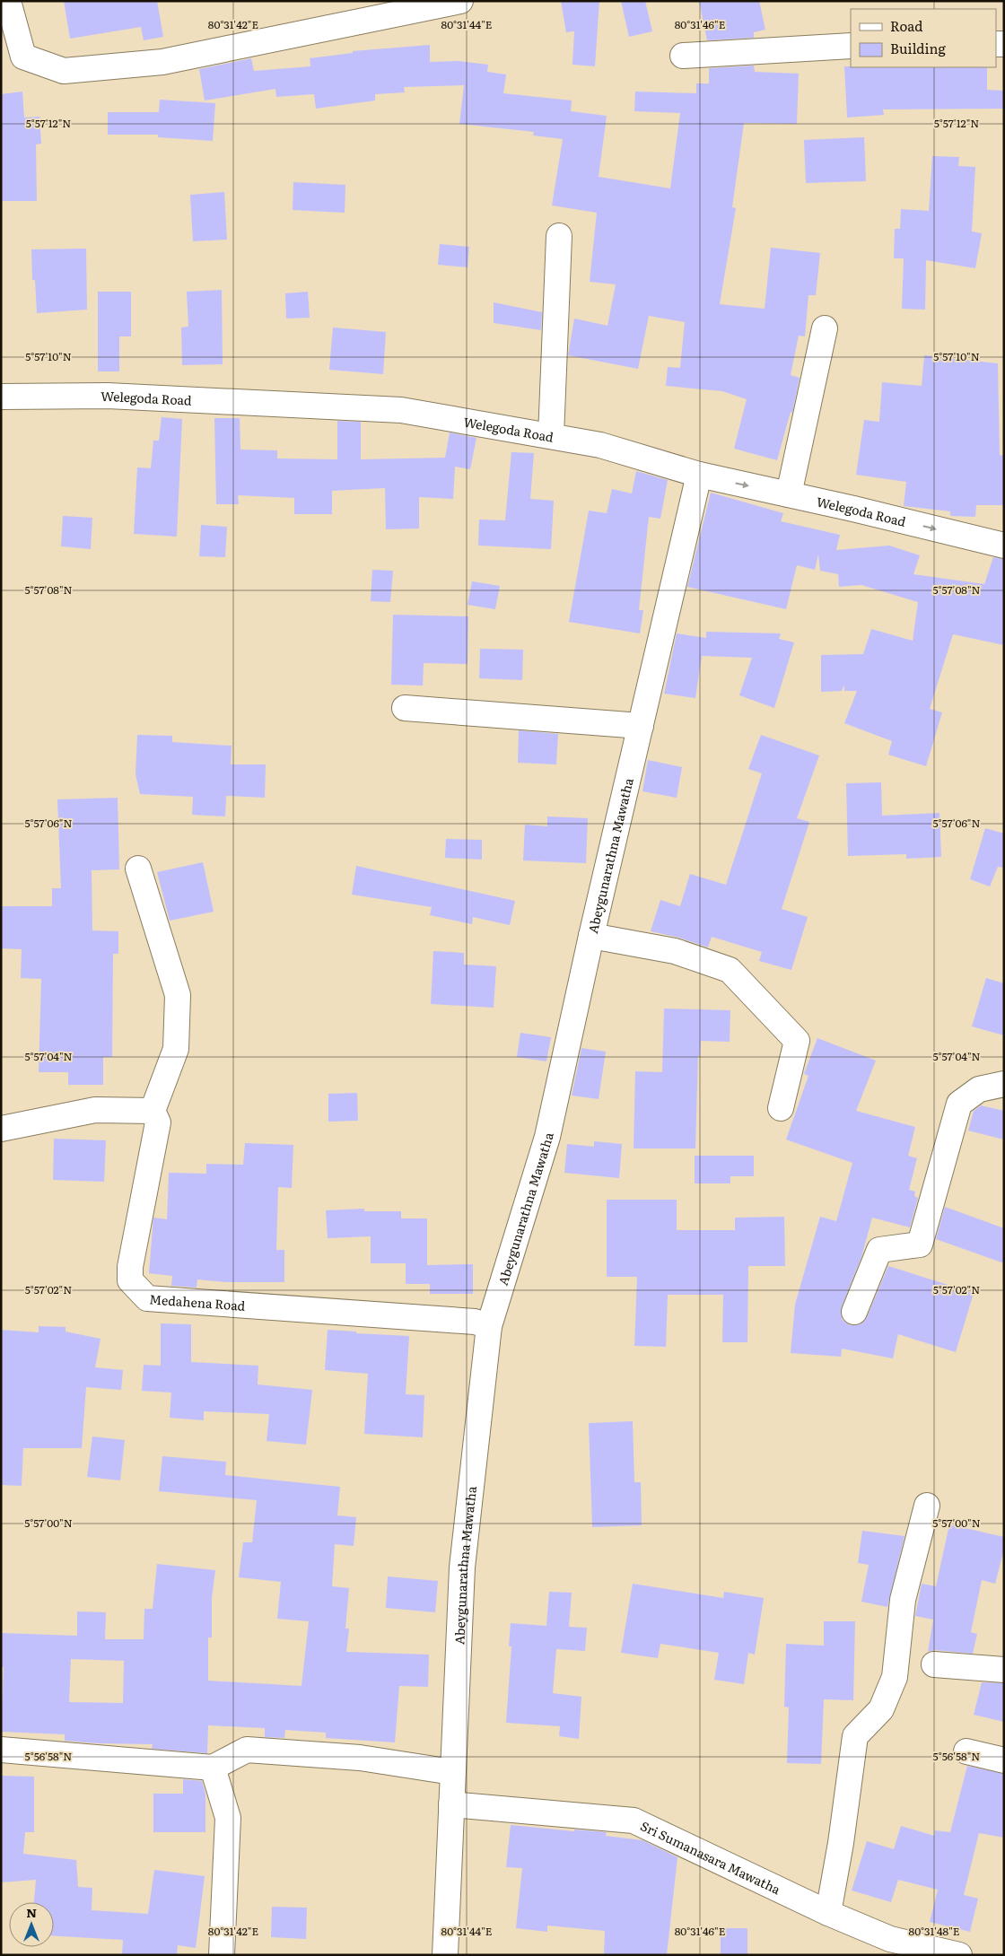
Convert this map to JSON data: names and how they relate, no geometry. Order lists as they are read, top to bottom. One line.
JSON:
{"streets":{"street":["Welegoda Road","Abeygunarathna Mawatha","Medahena Road","Sri Sumanasara Mawatha"]},"crossings":[["Welegoda Road","Abeygunarathna Mawatha"],["Abeygunarathna Mawatha","Medahena Road"],["Abeygunarathna Mawatha","Sri Sumanasara Mawatha"]],"legend":["Road","Building"],"north":"top","coordinates":["80°31'42\"E","80°31'44\"E","80°31'46\"E","5°57'12\"N","5°57'10\"N","5°57'08\"N","5°57'06\"N","5°57'04\"N","5°57'02\"N","5°57'00\"N","5°56'58\"N","80°31'48\"E"]}
